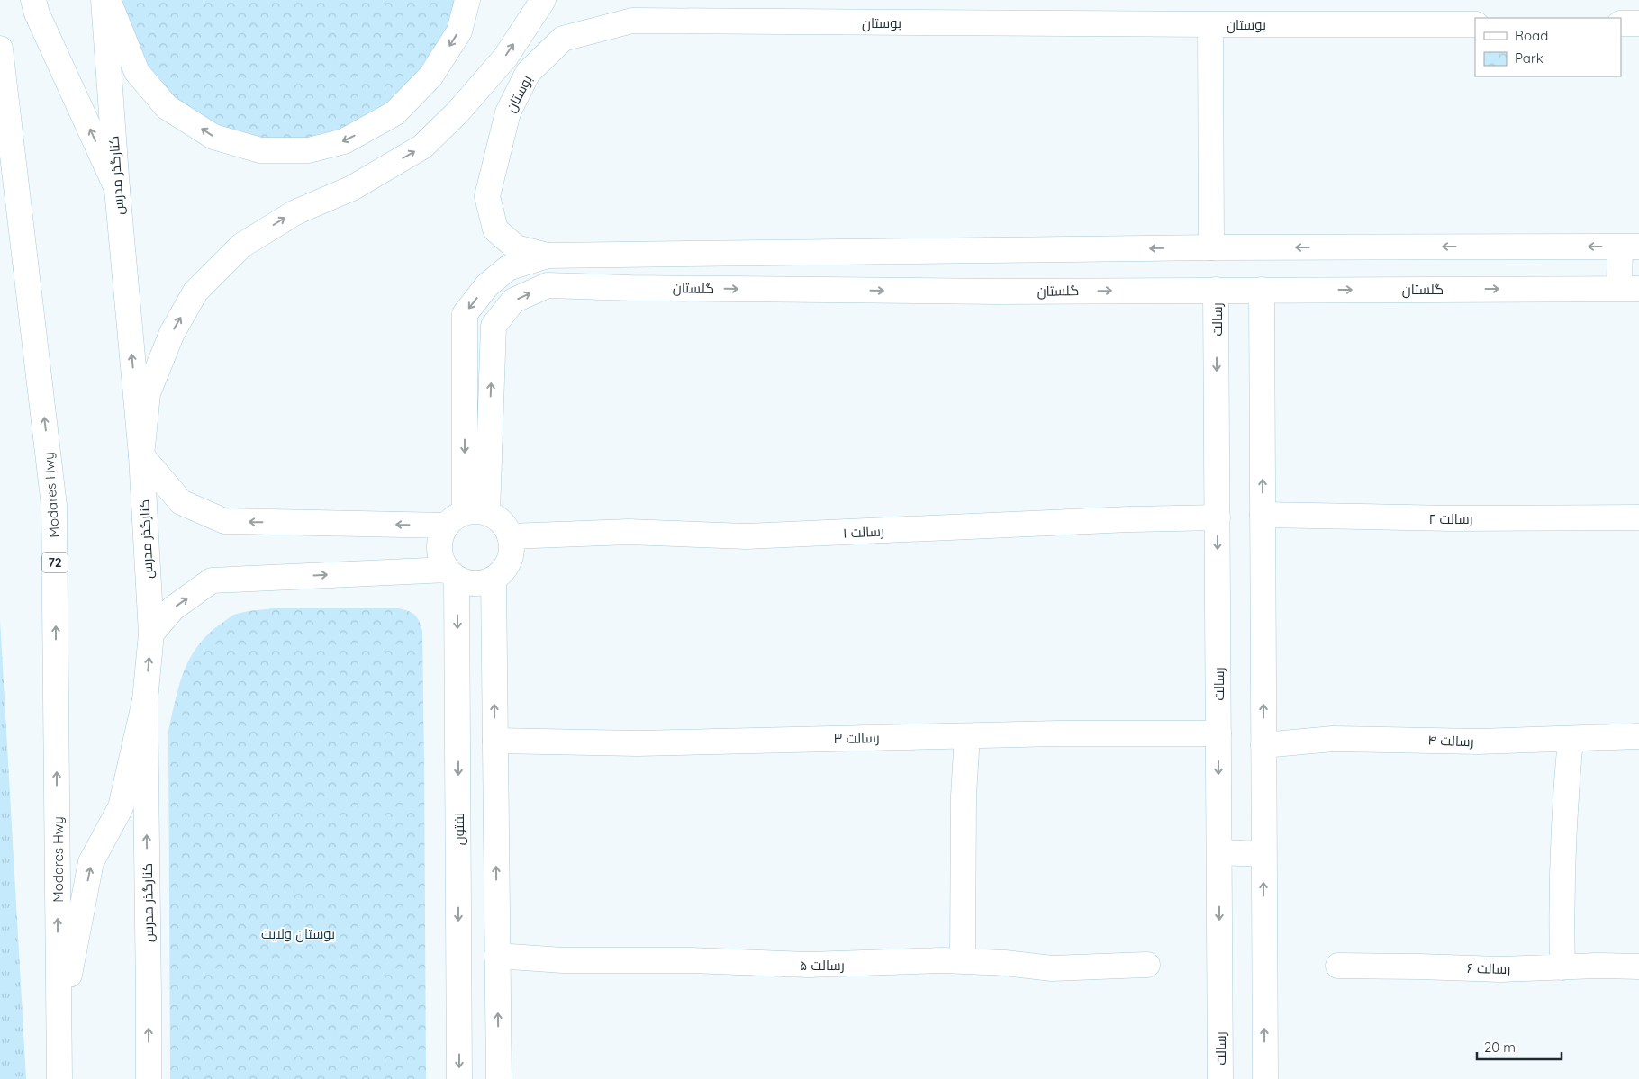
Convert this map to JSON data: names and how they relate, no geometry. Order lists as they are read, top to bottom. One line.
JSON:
{"streets":{"main road":["بوستان","کنارگذر مدرس","گلستان","رسالت","Modares Hwy","رسالت ۲","رسالت ۱","72","رسالت ۳","رسالت ۴","نفتون","رسالت ۵","رسالت ۶"]},"crossings":[["گلستان","رسالت"],["گلستان","رسالت ۱"],["گلستان","نفتون"],["رسالت","رسالت ۱"],["رسالت","رسالت ۳"],["رسالت ۱","نفتون"]],"parks":["بوستان ولایت"],"legend":["Road","Park"],"scale_bar":"20 m"}
